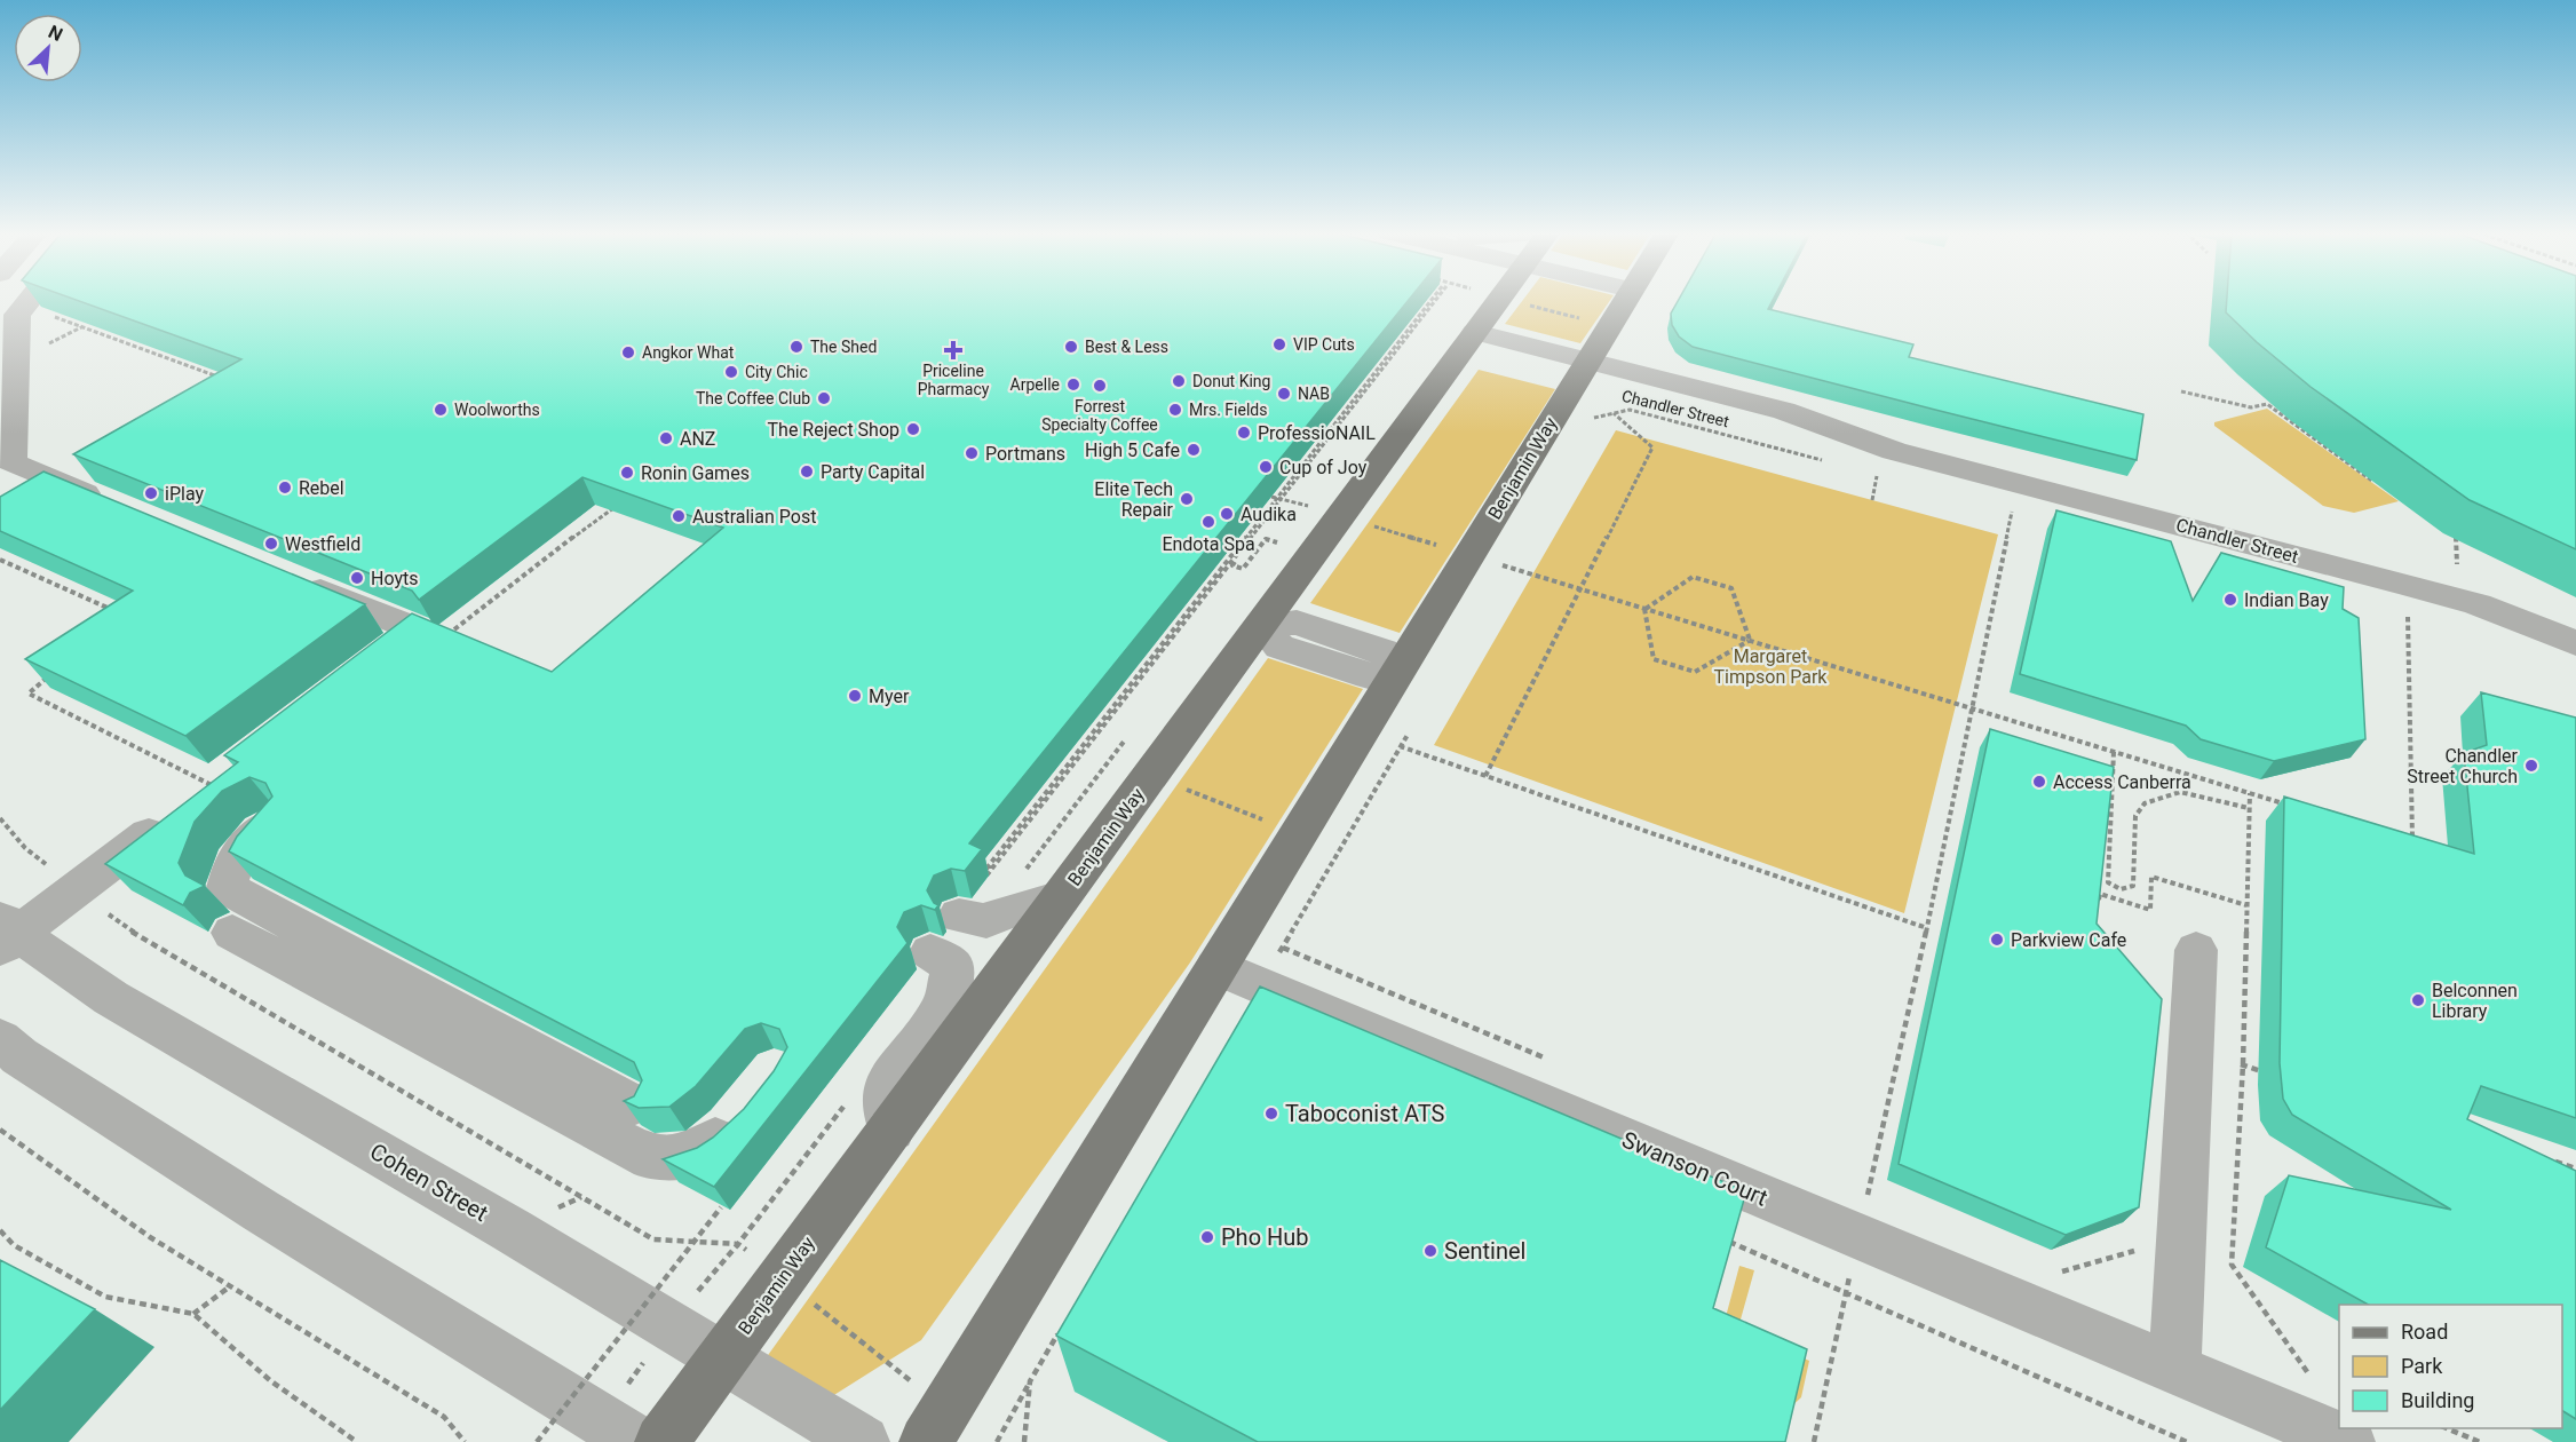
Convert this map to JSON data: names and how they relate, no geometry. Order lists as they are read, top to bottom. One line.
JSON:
{"streets":{"main road":["Benjamin Way"],"street":["Chandler Street","Swanson Court","Cohen Street"]},"crossings":[["Chandler Street","Benjamin Way"],["Benjamin Way","Swanson Court"],["Benjamin Way","Cohen Street"]],"parks":["Margaret Timpson Park"],"places":{"other":["VIP Cuts","The Shed","Best & Less","Angkor What","City Chic","Donut King","Arpelle","Forrest Specialty Coffee","NAB","The Coffee Club","Woolworths","Mrs. Fields","The Reject Shop","ProfessioNAIL","ANZ","High 5 Cafe","Portmans","Cup of Joy","Party Capital","Ronin Games","Rebel","iPlay","Elite Tech Repair","Audika","Australian Post","Endota Spa","Westfield","Hoyts","Indian Bay","Myer","Chandler Street Church","Access Canberra","Parkview Cafe","Belconnen Library","Taboconist ATS","Pho Hub","Sentinel"],"health":["Priceline Pharmacy"]},"legend":["Road","Park","Building"],"north":"top right"}
